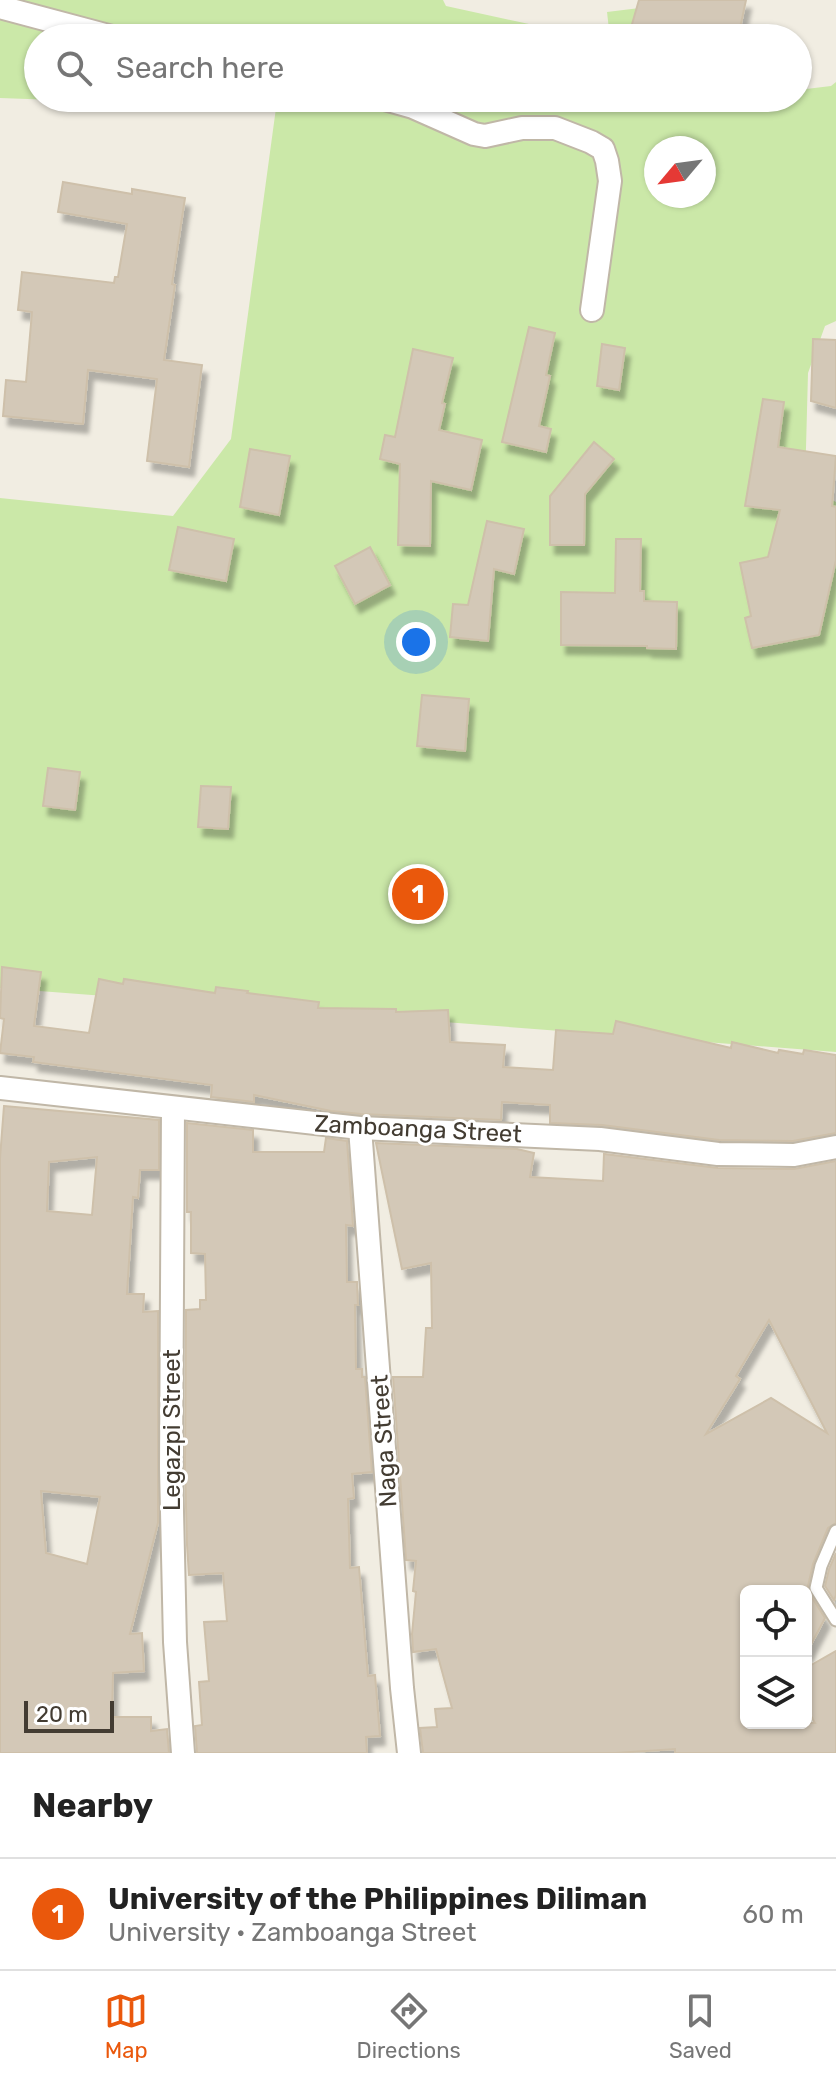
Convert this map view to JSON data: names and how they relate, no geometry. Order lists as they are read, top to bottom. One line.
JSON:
{"streets":{"street":["Zamboanga Street","Legazpi Street","Naga Street"]},"crossings":[["Zamboanga Street","Legazpi Street"],["Zamboanga Street","Naga Street"]],"scale_bar":"20 m","north":"bottom left","page":{"search":"Search here","pins":"1","scale":"20 m","heading":"Nearby","list":[{"mark":"1","name":"University of the Philippines Diliman","note":"University · Zamboanga Street","value":"60 m"}],"nav":["Map","Directions","Saved"]}}
